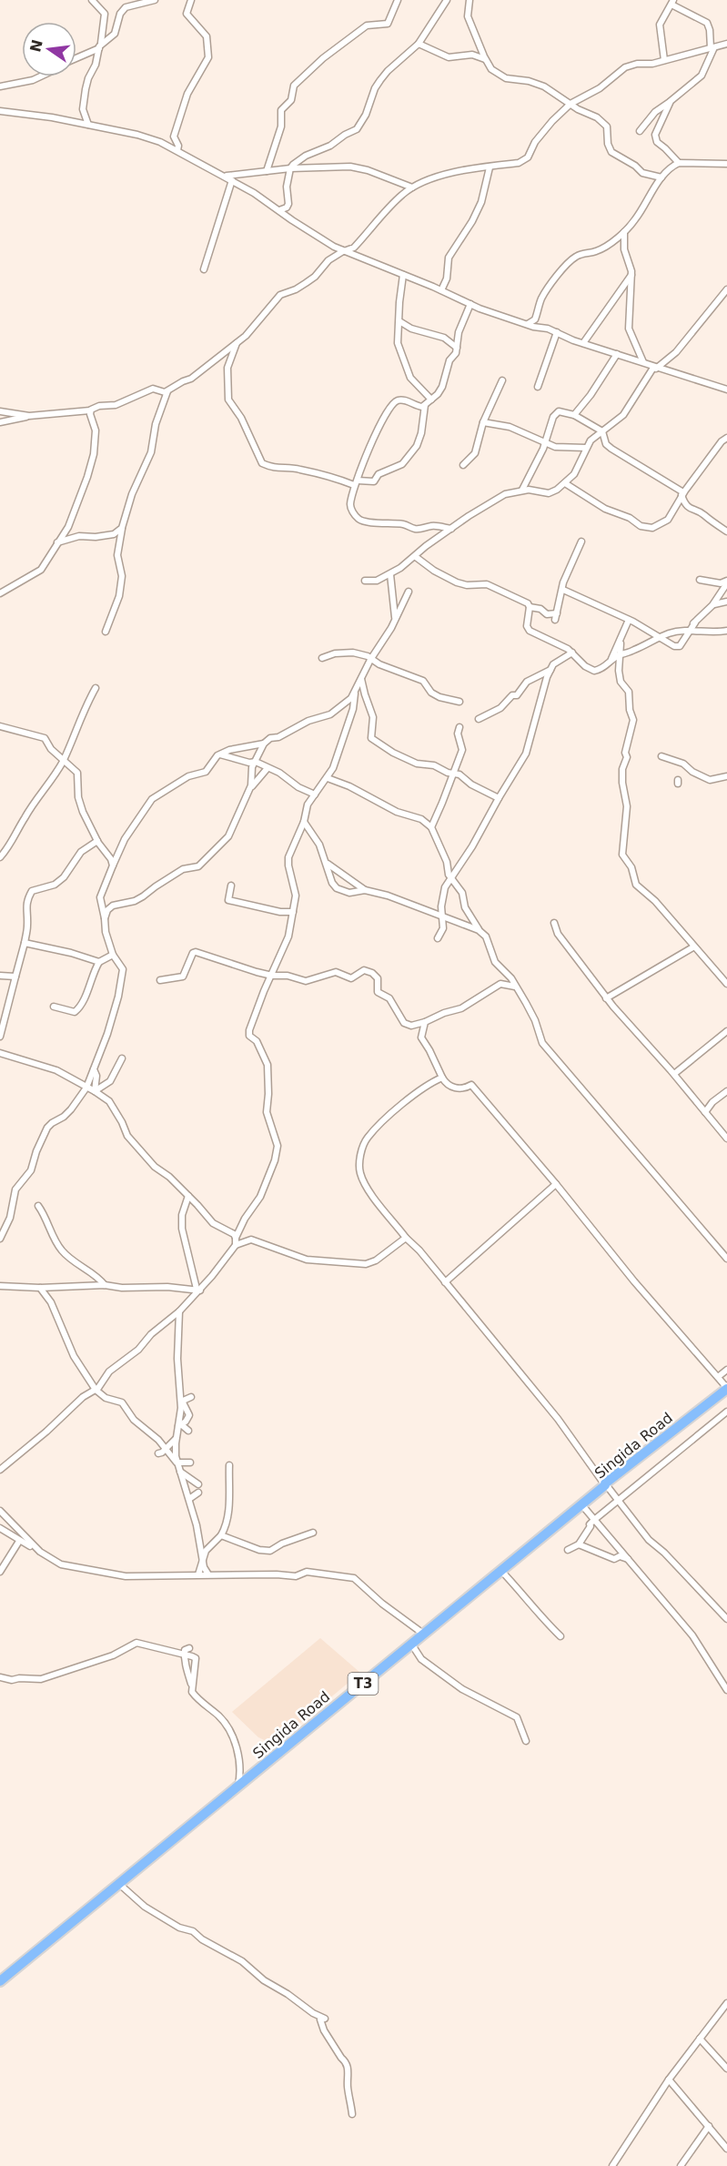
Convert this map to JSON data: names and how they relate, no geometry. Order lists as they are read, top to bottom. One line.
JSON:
{"streets":{"highway":["Singida Road","T3"]},"north":"left"}
